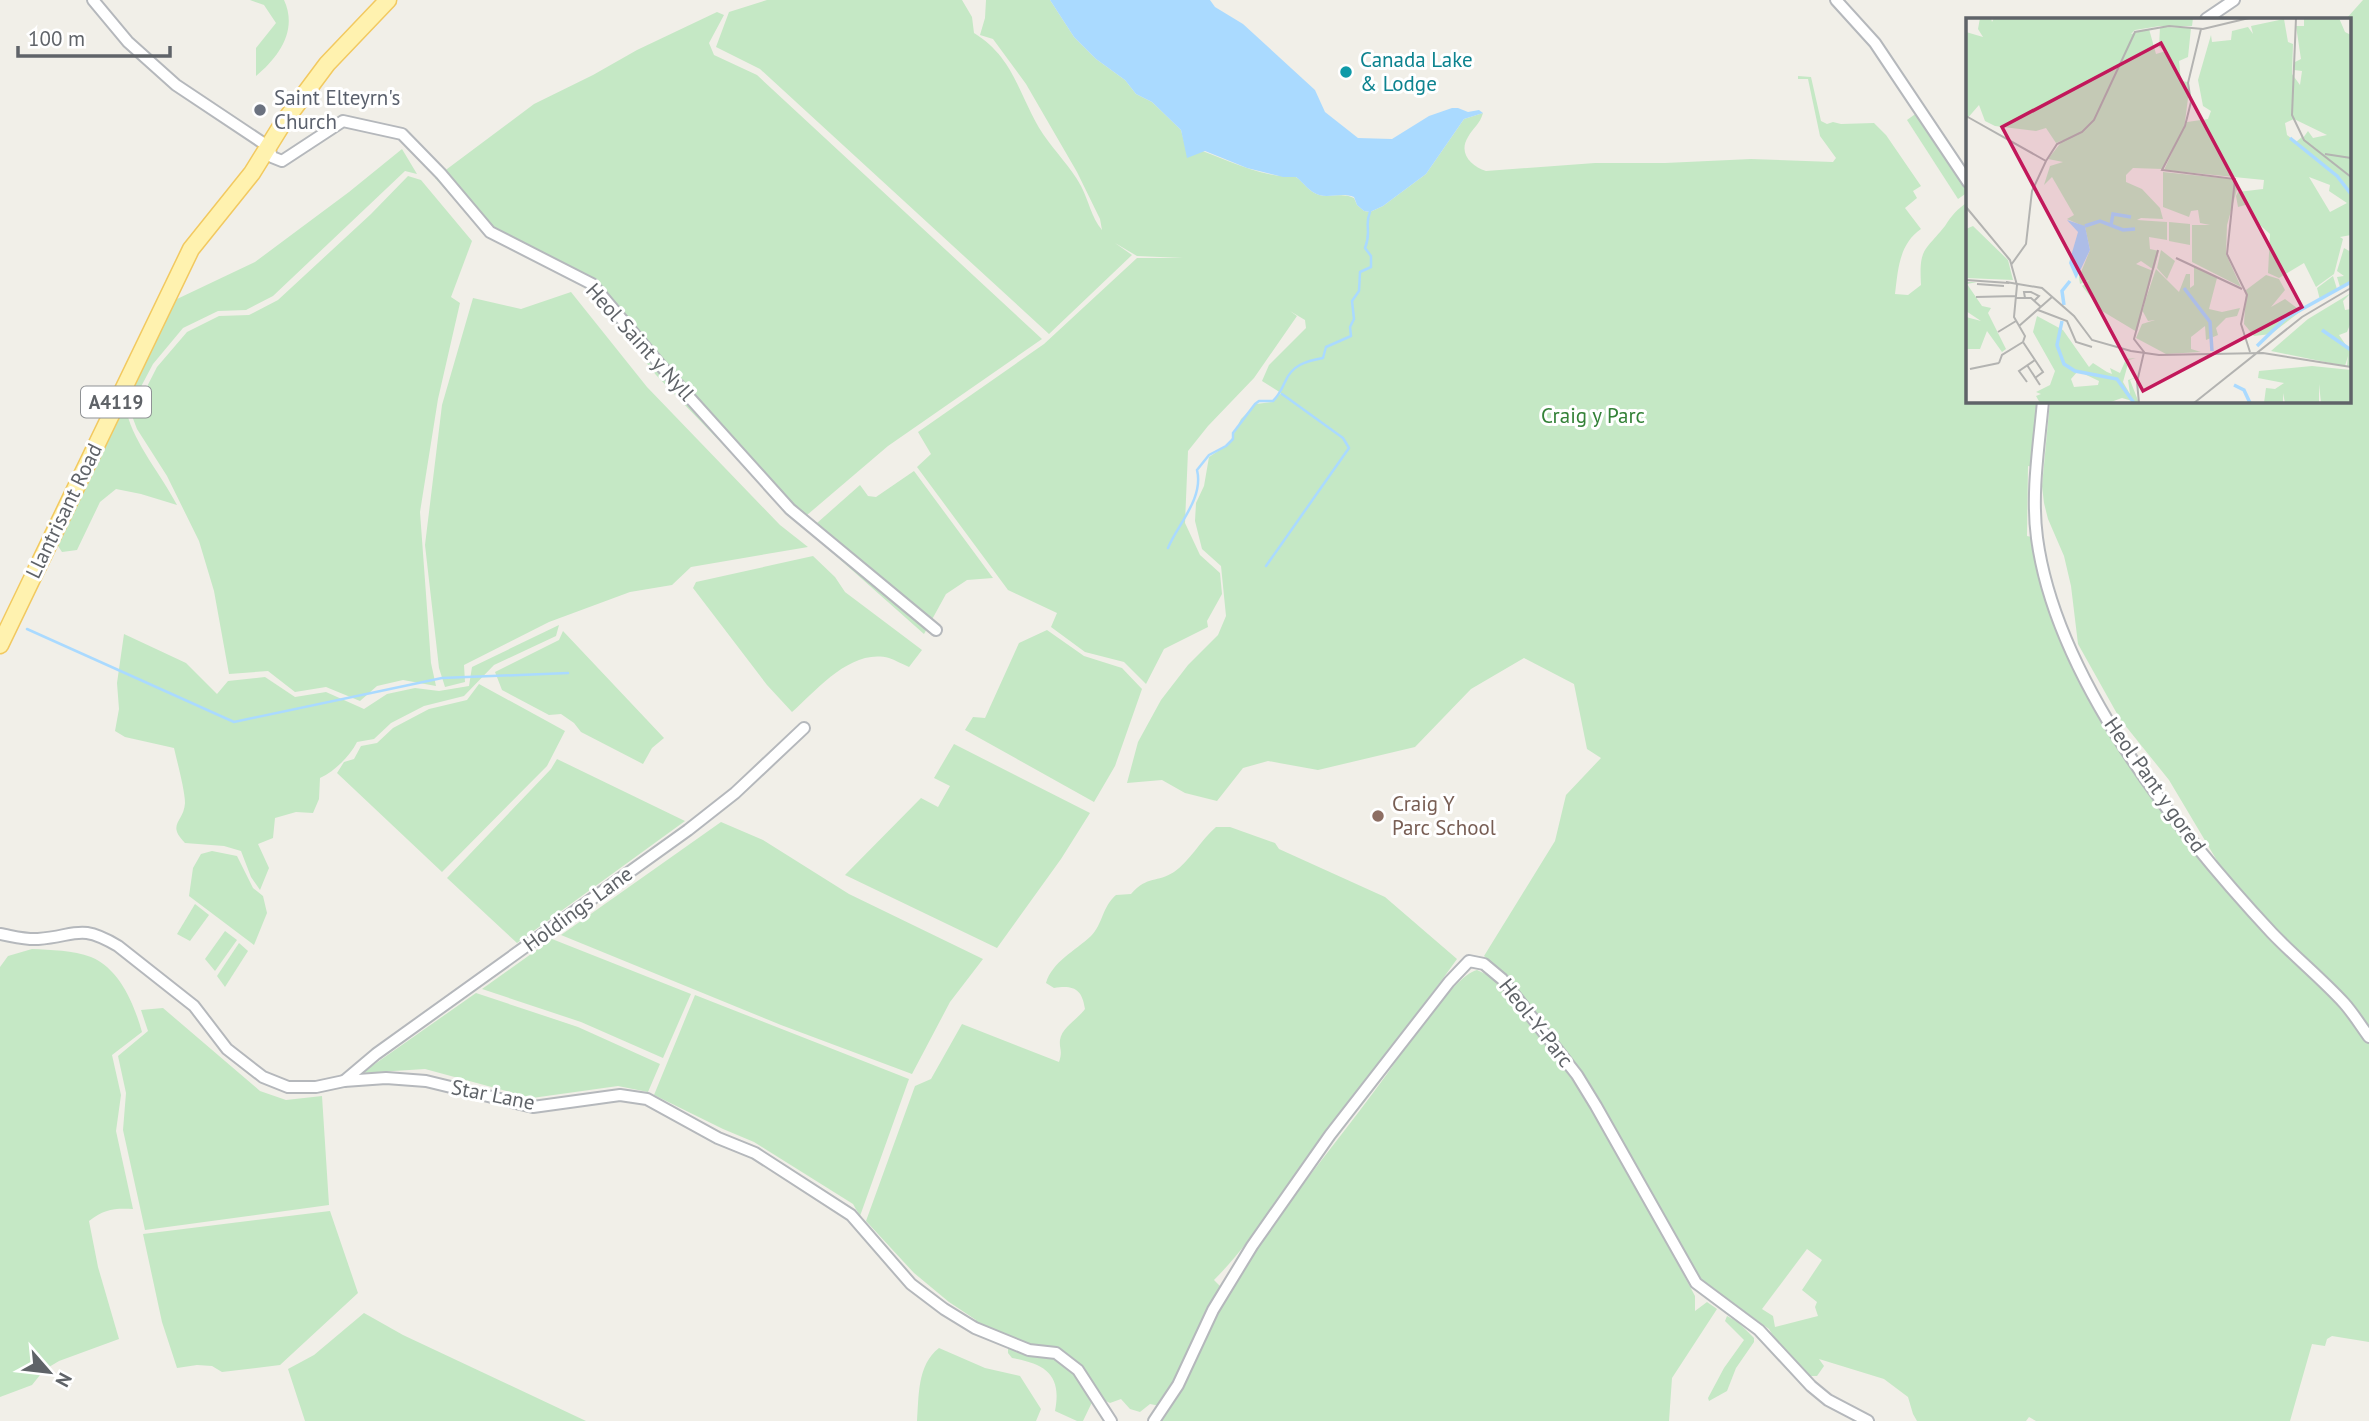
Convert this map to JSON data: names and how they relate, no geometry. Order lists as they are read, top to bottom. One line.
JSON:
{"streets":{"main road":["A4119","Llantrisant Road"],"street":["Heol Saint y Nyll","Heol Pant y gored","Holdings Lane","Heol-Y-Parc","Star Lane"]},"crossings":[["Heol Saint y Nyll","Llantrisant Road"],["Holdings Lane","Star Lane"]],"parks":["Craig y Parc"],"places":["Canada Lake & Lodge","Saint Elteyrn's Church","Craig Y Parc School"],"scale_bar":"100 m","north":"bottom right"}
